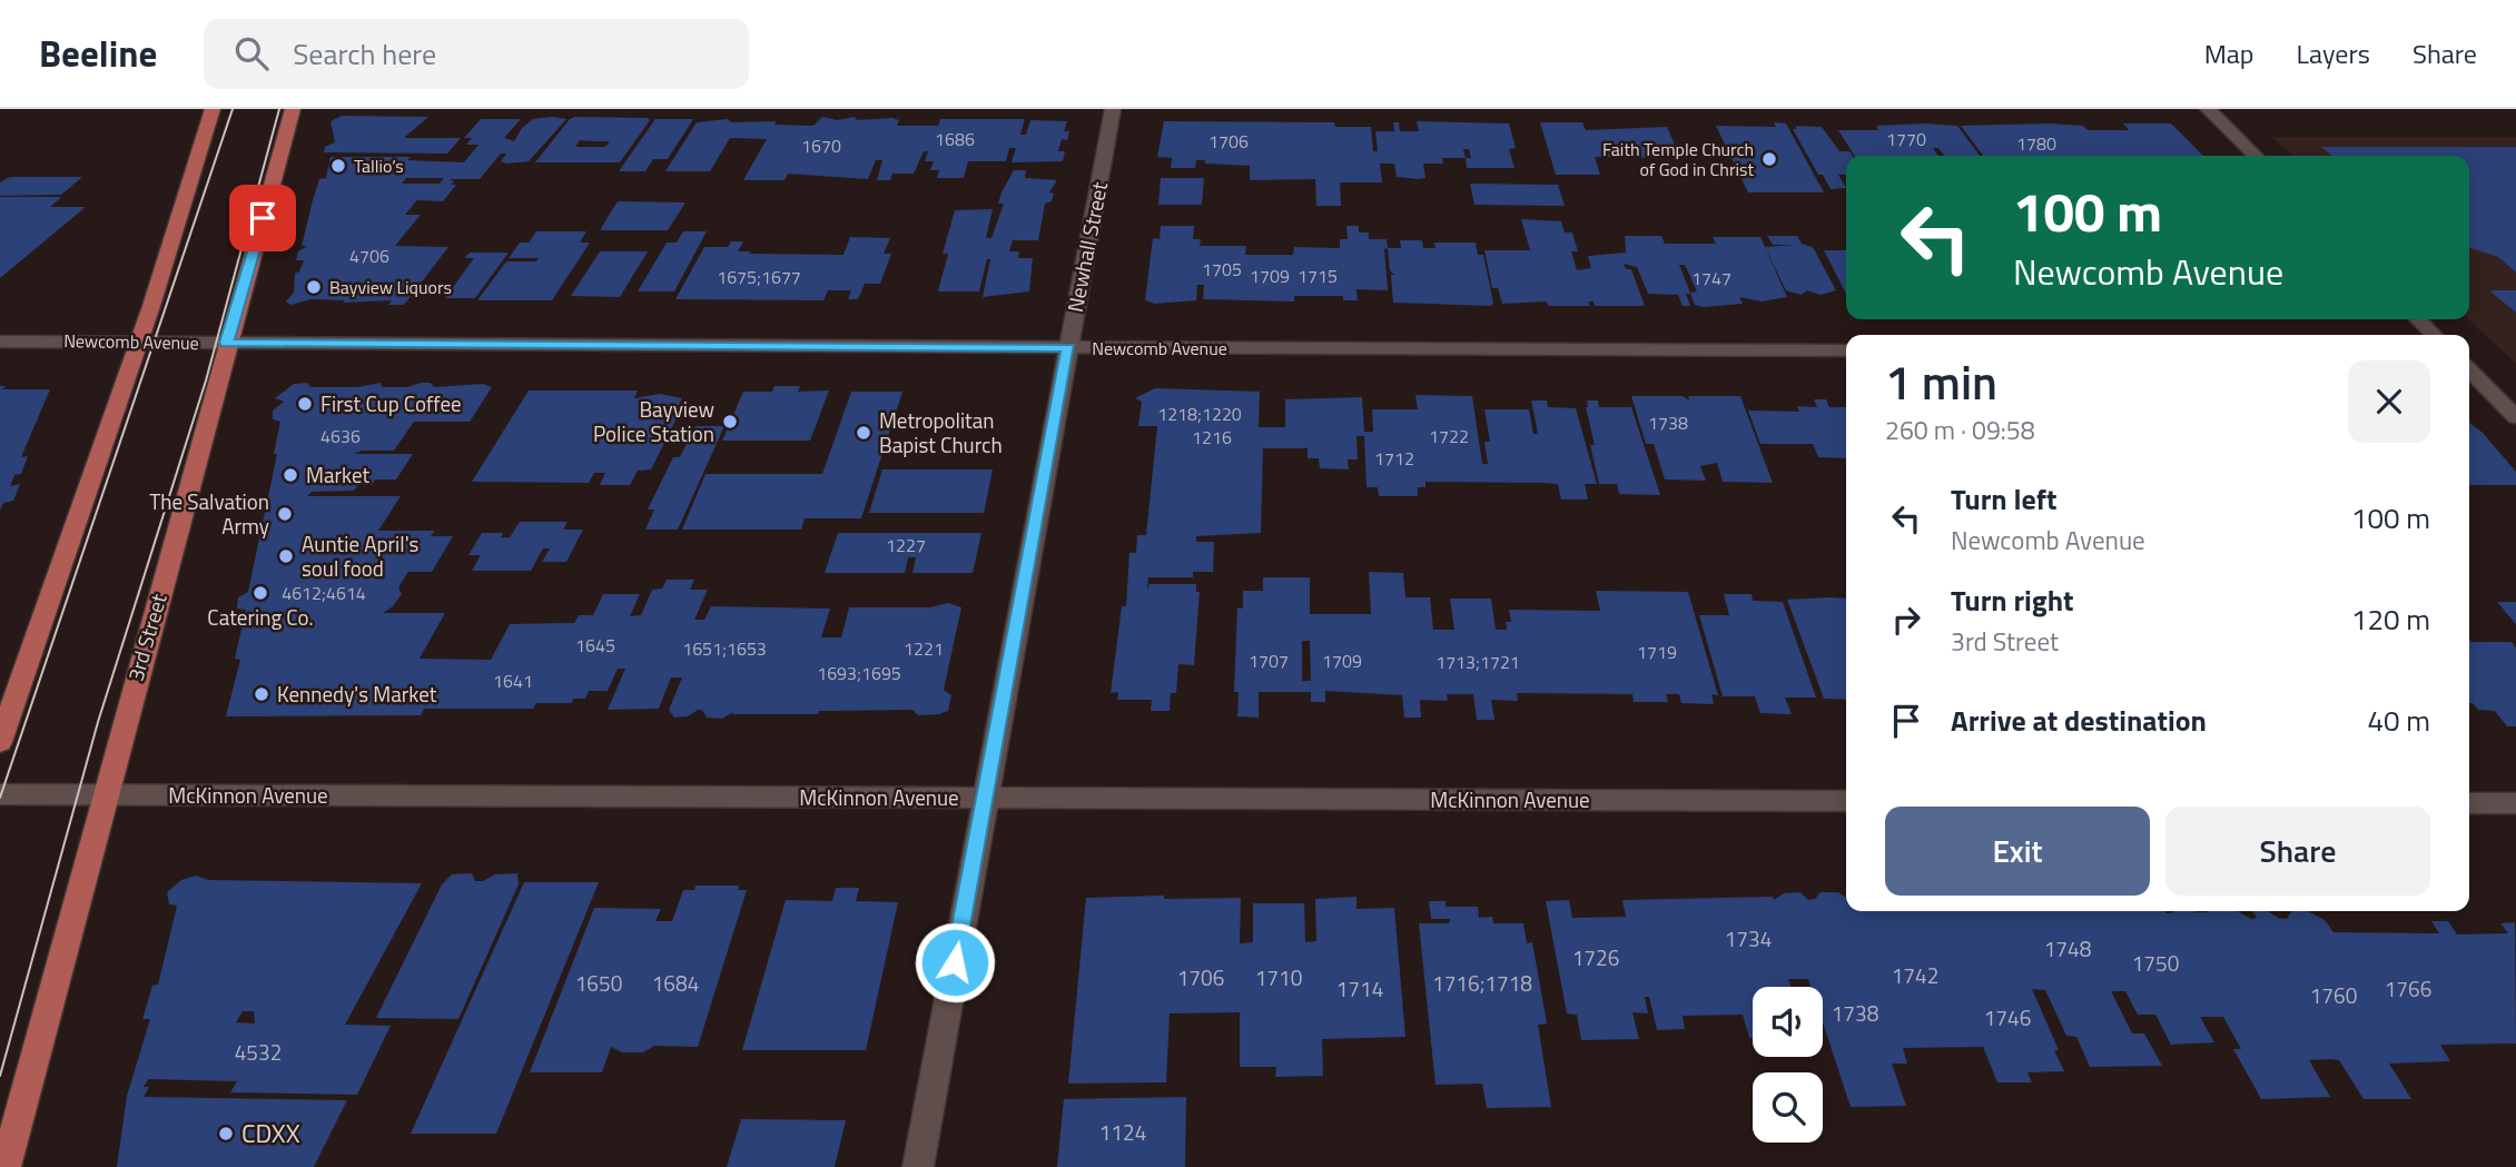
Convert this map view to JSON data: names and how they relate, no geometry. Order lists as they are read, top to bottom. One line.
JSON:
{"streets":{"main road":["3rd Street"],"street":["Newhall Street","Newcomb Avenue","McKinnon Avenue"]},"crossings":[["Newhall Street","Newcomb Avenue"],["Newhall Street","McKinnon Avenue"],["Newcomb Avenue","3rd Street"],["3rd Street","McKinnon Avenue"]],"places":["Faith Temple Church of God in Christ","Tallio’s","Bayview Liquors","First Cup Coffee","Bayview Police Station","Metropolitan Bapist Church","Market","The Salvation Army","Auntie April's soul food","Catering Co.","Kennedy's Market","CDXX"],"house_numbers":["1686","1770","1706","1780","1670","4706","1705","1709","1715","1675;1677","1747","1218;1220","1738","4636","1722","1216","1712","1227","4612;4614","1645","1651;1653","1221","1719","1707","1709","1713;1721","1693;1695","1641","1734","1748","1726","1750","1742","1706","1710","1650","1684","1716;1718","1714","1766","1760","1738","1746","4532","1124"],"page":{"header":"Beeline","search":"Search here","nav":["Map","Layers","Share"],"turn":["100 m","Newcomb Avenue"],"heading":["1 min","260 m · 09:58"],"list":[{"name":"Turn left","note":"Newcomb Avenue","value":"100 m"},{"name":"Turn right","note":"3rd Street","value":"120 m"},{"name":"Arrive at destination","value":"40 m"}],"buttons":["Exit","Share"]}}
